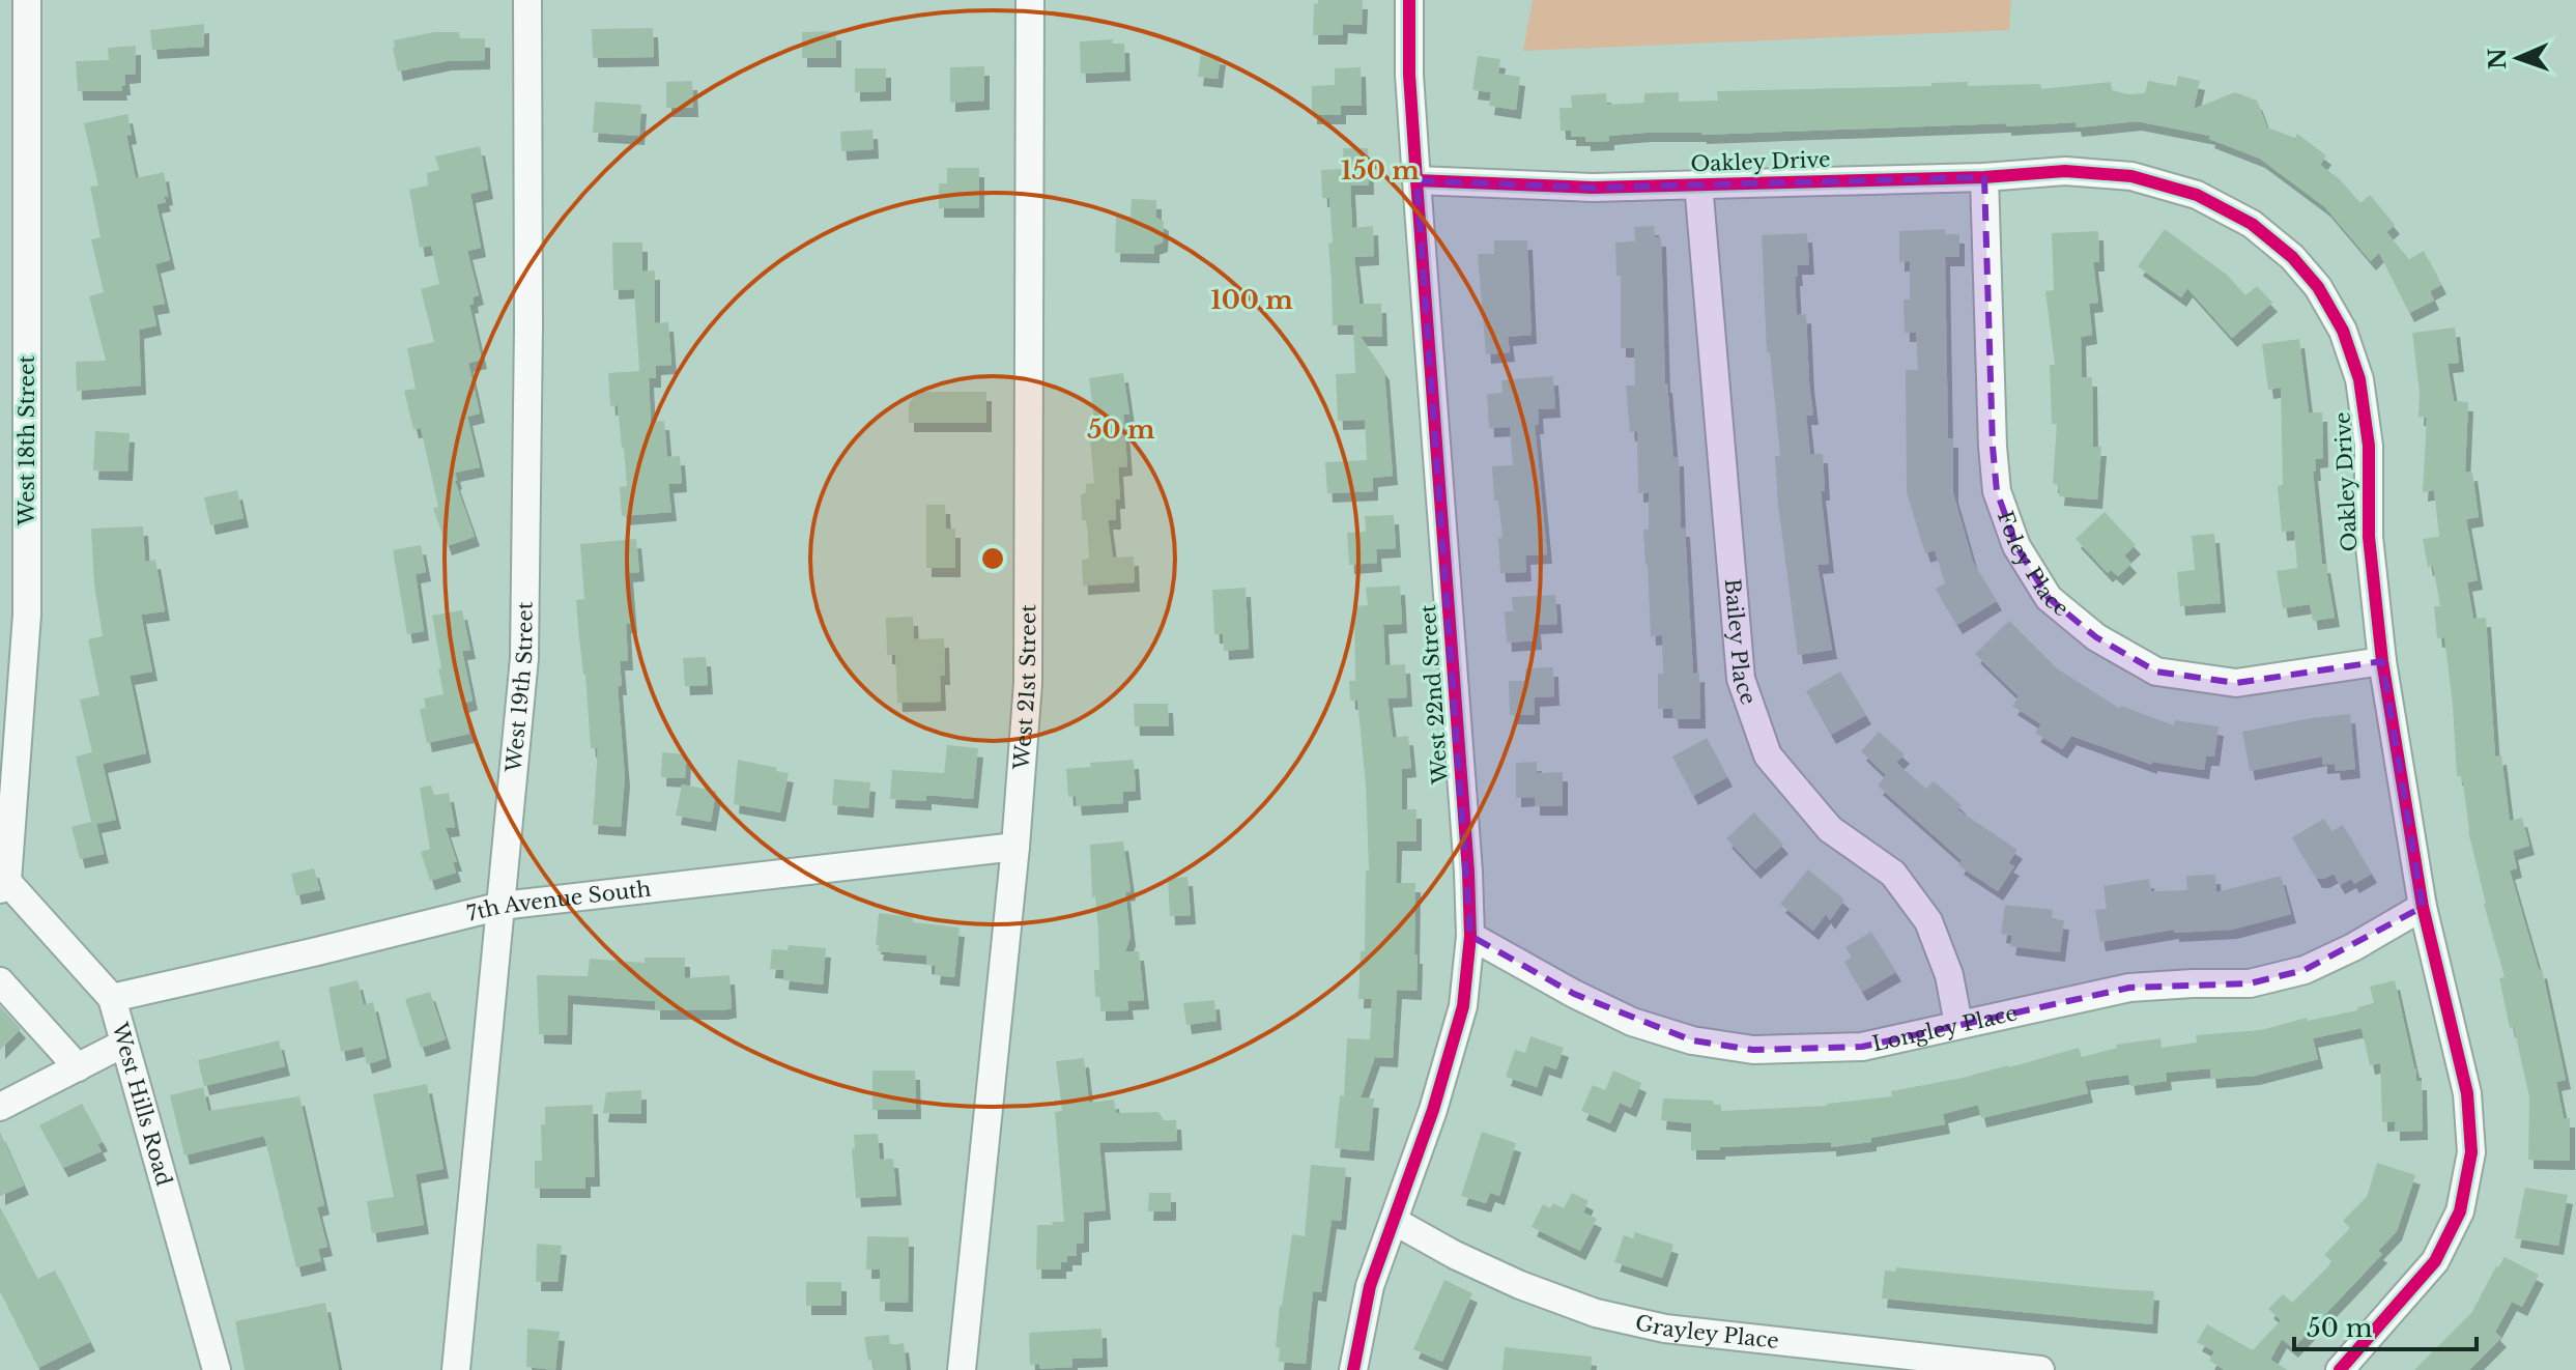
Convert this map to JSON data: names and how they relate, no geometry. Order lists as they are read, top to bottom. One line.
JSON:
{"streets":{"street":["Oakley Drive","West 18th Street","Foley Place","Bailey Place","West 19th Street","West 21st Street","West 22nd Street","7th Avenue South","Longley Place","West Hills Road","Grayley Place"]},"crossings":[["Oakley Drive","Foley Place"],["Oakley Drive","Bailey Place"],["Oakley Drive","West 22nd Street"],["Oakley Drive","Longley Place"],["West 18th Street","West Hills Road"],["Bailey Place","Longley Place"],["West 19th Street","7th Avenue South"],["West 21st Street","7th Avenue South"],["West 22nd Street","Longley Place"],["West 22nd Street","Grayley Place"],["7th Avenue South","West Hills Road"]],"scale_bar":"50 m","north":"left","rings":["150 m","100 m","50 m"]}
